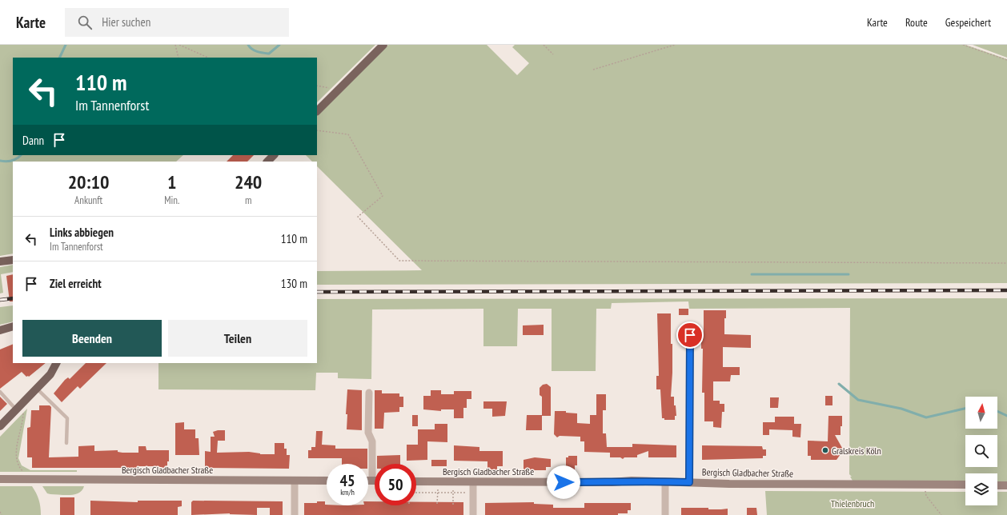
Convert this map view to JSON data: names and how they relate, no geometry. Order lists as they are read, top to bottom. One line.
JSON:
{"streets":{"main road":["Bergisch Gladbacher Straße"]},"parks":["Thielenbruch"],"places":["Gralskreis Köln"],"north":"top","page":{"header":"Karte","search":"Hier suchen","nav":["Karte","Route","Gespeichert"],"turn":["110 m","Im Tannenforst"],"then":"Dann","eta":["20:10","Ankunft","1","Min.","240","m"],"list":[{"name":"Links abbiegen","note":"Im Tannenforst","value":"110 m"},{"name":"Ziel erreicht","value":"130 m"}],"buttons":["Beenden","Teilen"],"speed":"45 km/h","limit":"50"}}
